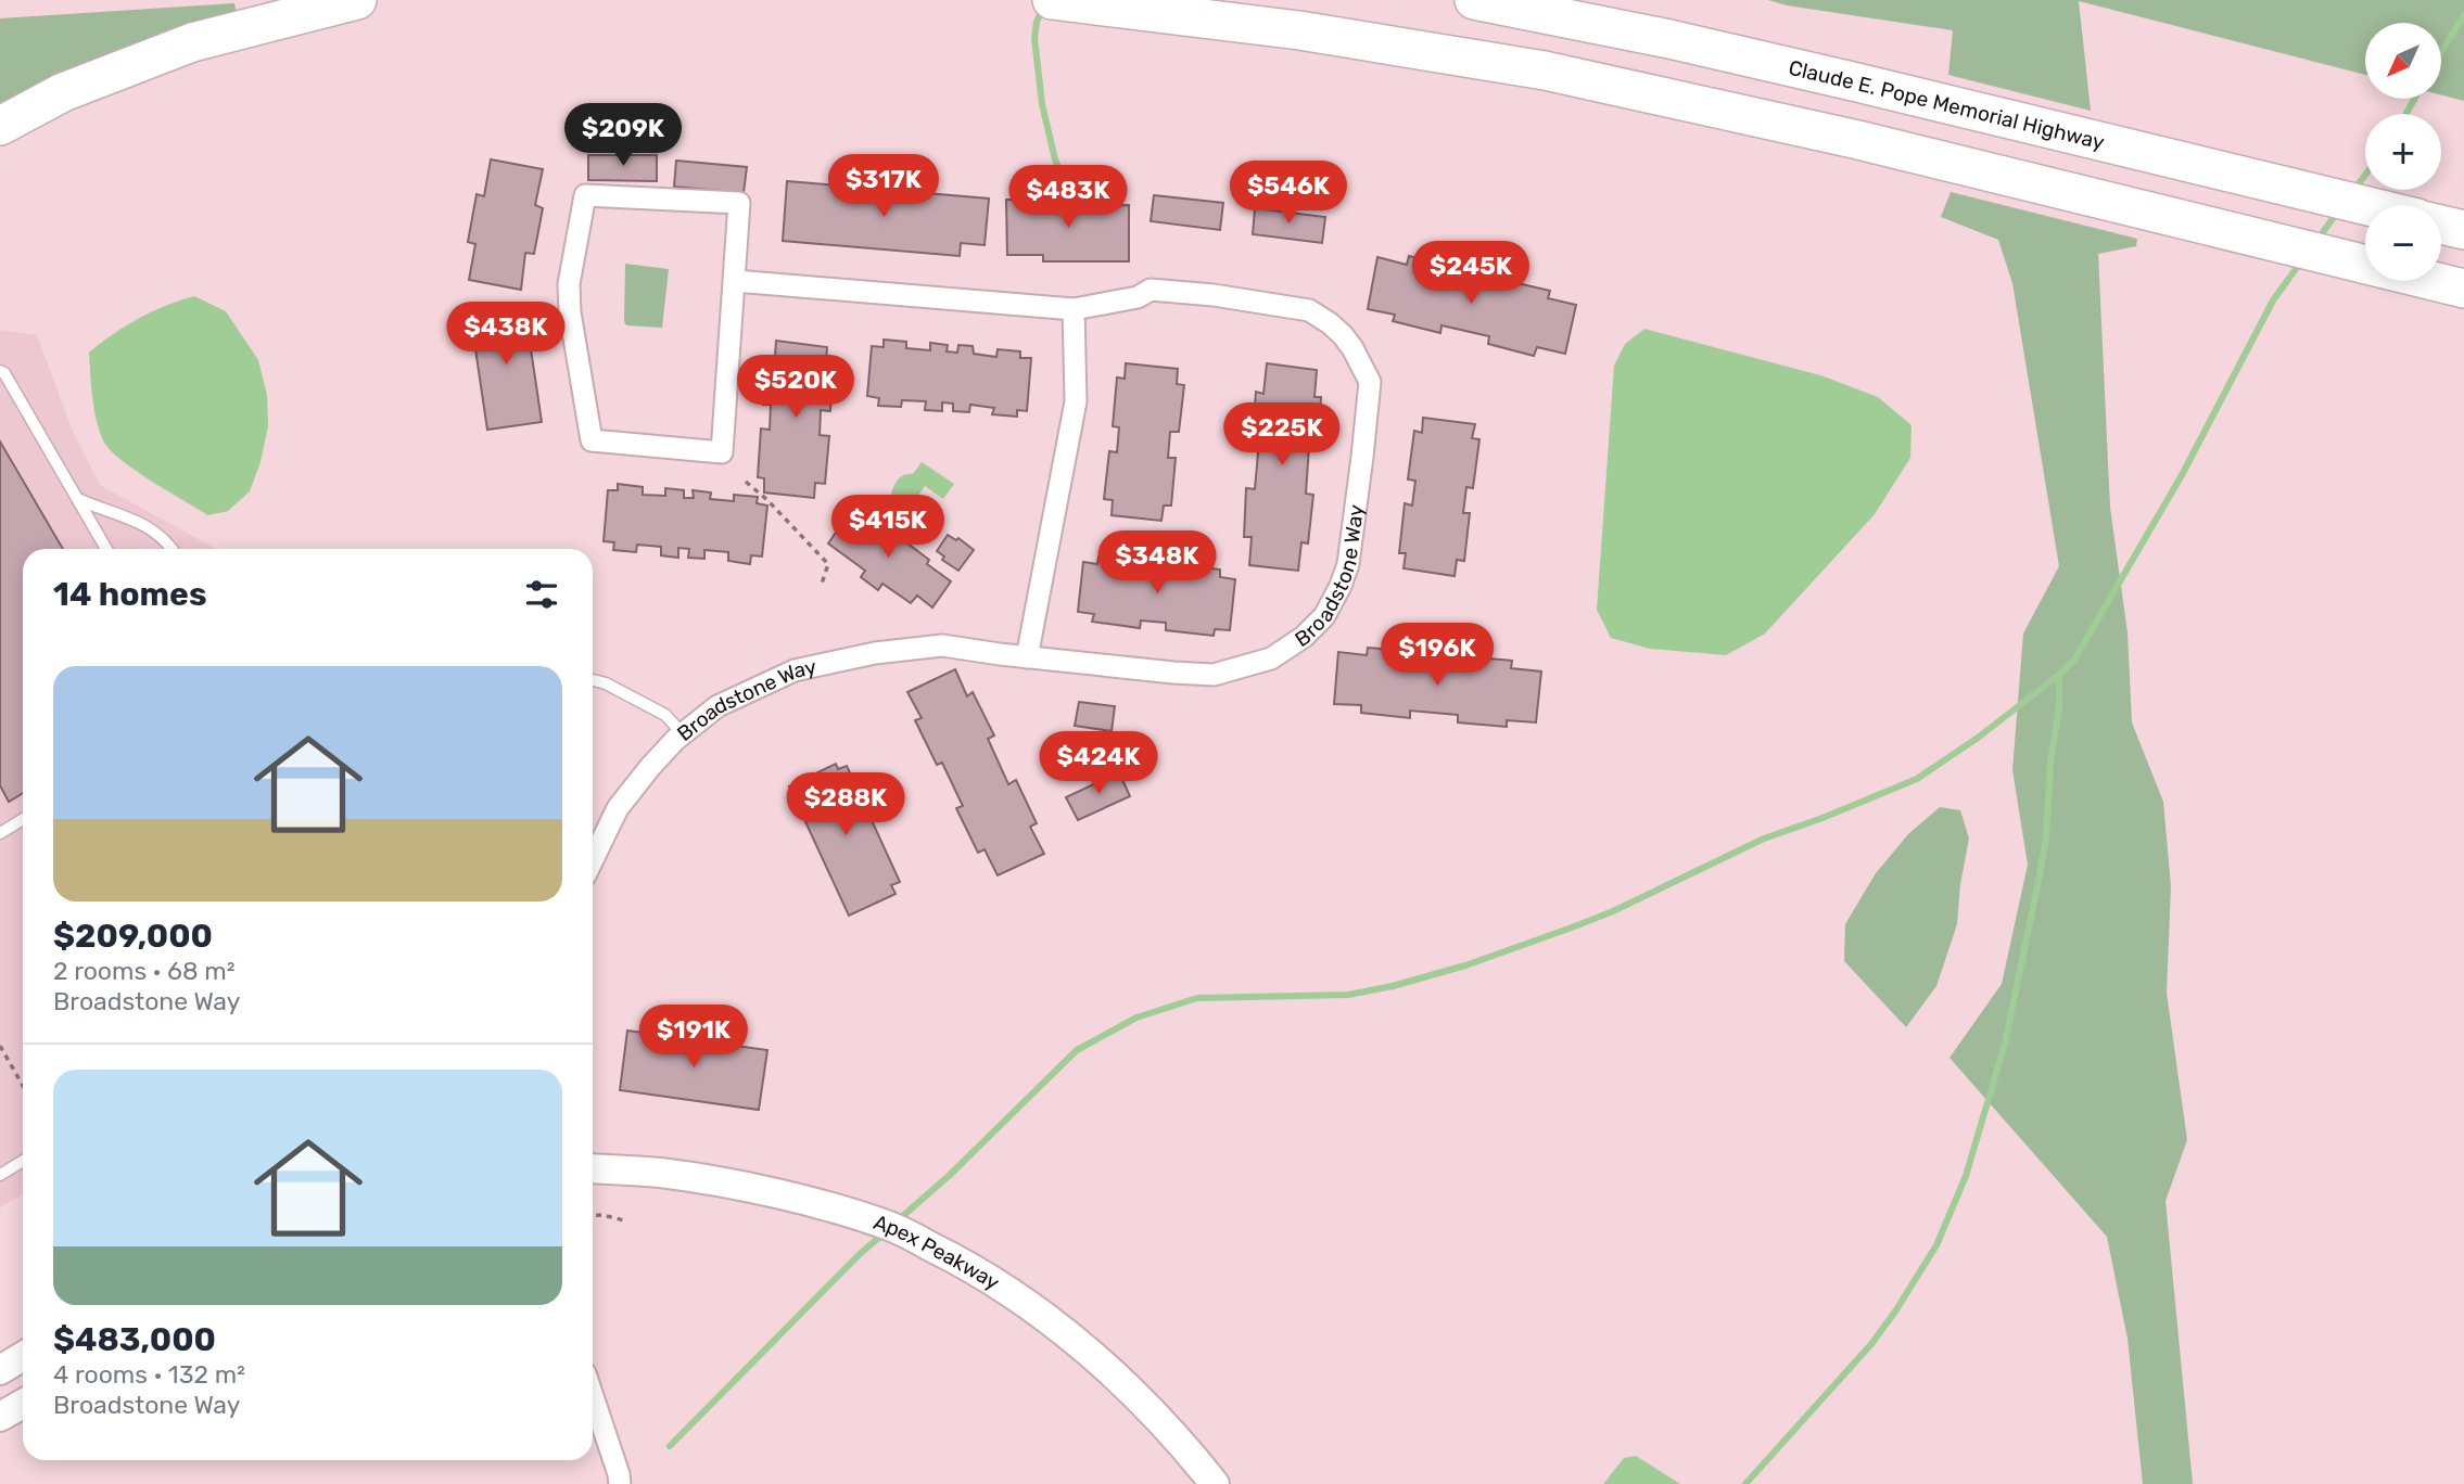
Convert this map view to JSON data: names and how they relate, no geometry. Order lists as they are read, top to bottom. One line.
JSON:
{"streets":{"highway":["Claude E. Pope Memorial Highway"],"main road":["Apex Peakway"],"street":["Broadstone Way"]},"north":"bottom left","page":{"map_buttons":["+","−"],"price":["$209K","$317K","$546K","$483K","$245K","$438K","$520K","$225K","$415K","$348K","$196K","$424K","$288K","$191K"],"heading":"14 homes","list":[{"name":"$209,000","note":"2 rooms · 68 m² · Broadstone Way"},{"name":"$483,000","note":"4 rooms · 132 m² · Broadstone Way"}]}}
